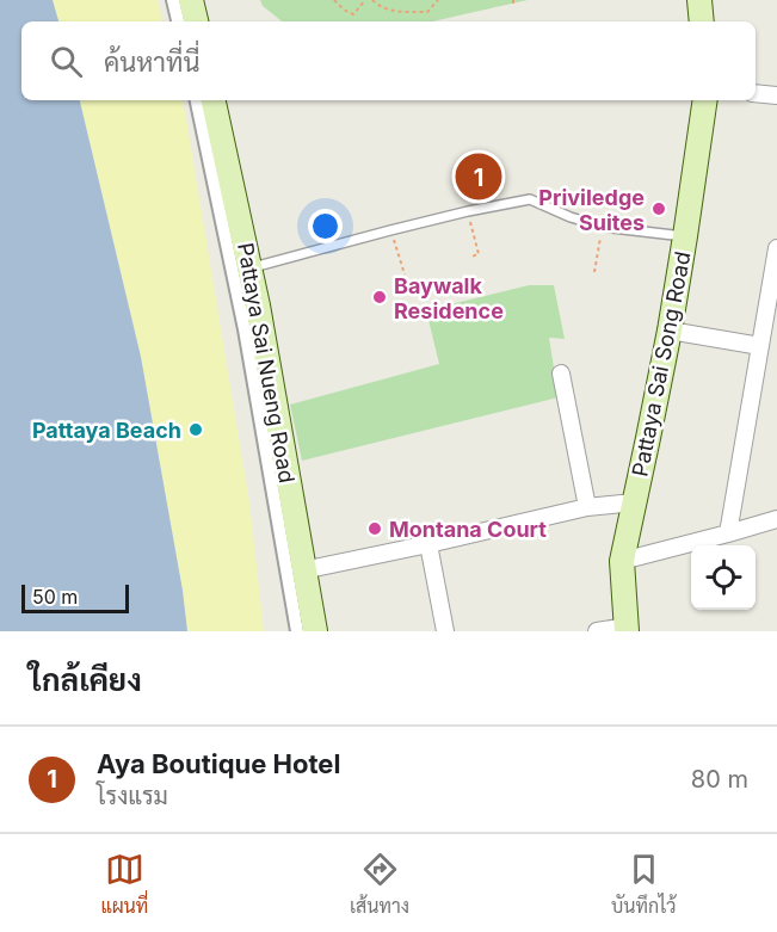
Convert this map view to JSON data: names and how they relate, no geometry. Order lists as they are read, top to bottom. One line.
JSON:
{"streets":{"main road":["Pattaya Sai Nueng Road","Pattaya Sai Song Road"]},"places":["Priviledge Suites","Baywalk Residence","Pattaya Beach","Montana Court"],"scale_bar":"50 m","page":{"search":"ค้นหาที่นี่","pins":"1","scale":"50 m","heading":"ใกล้เคียง","list":[{"mark":"1","name":"Aya Boutique Hotel","note":"โรงแรม","value":"80 m"}],"nav":["แผนที่","เส้นทาง","บันทึกไว้"]}}
